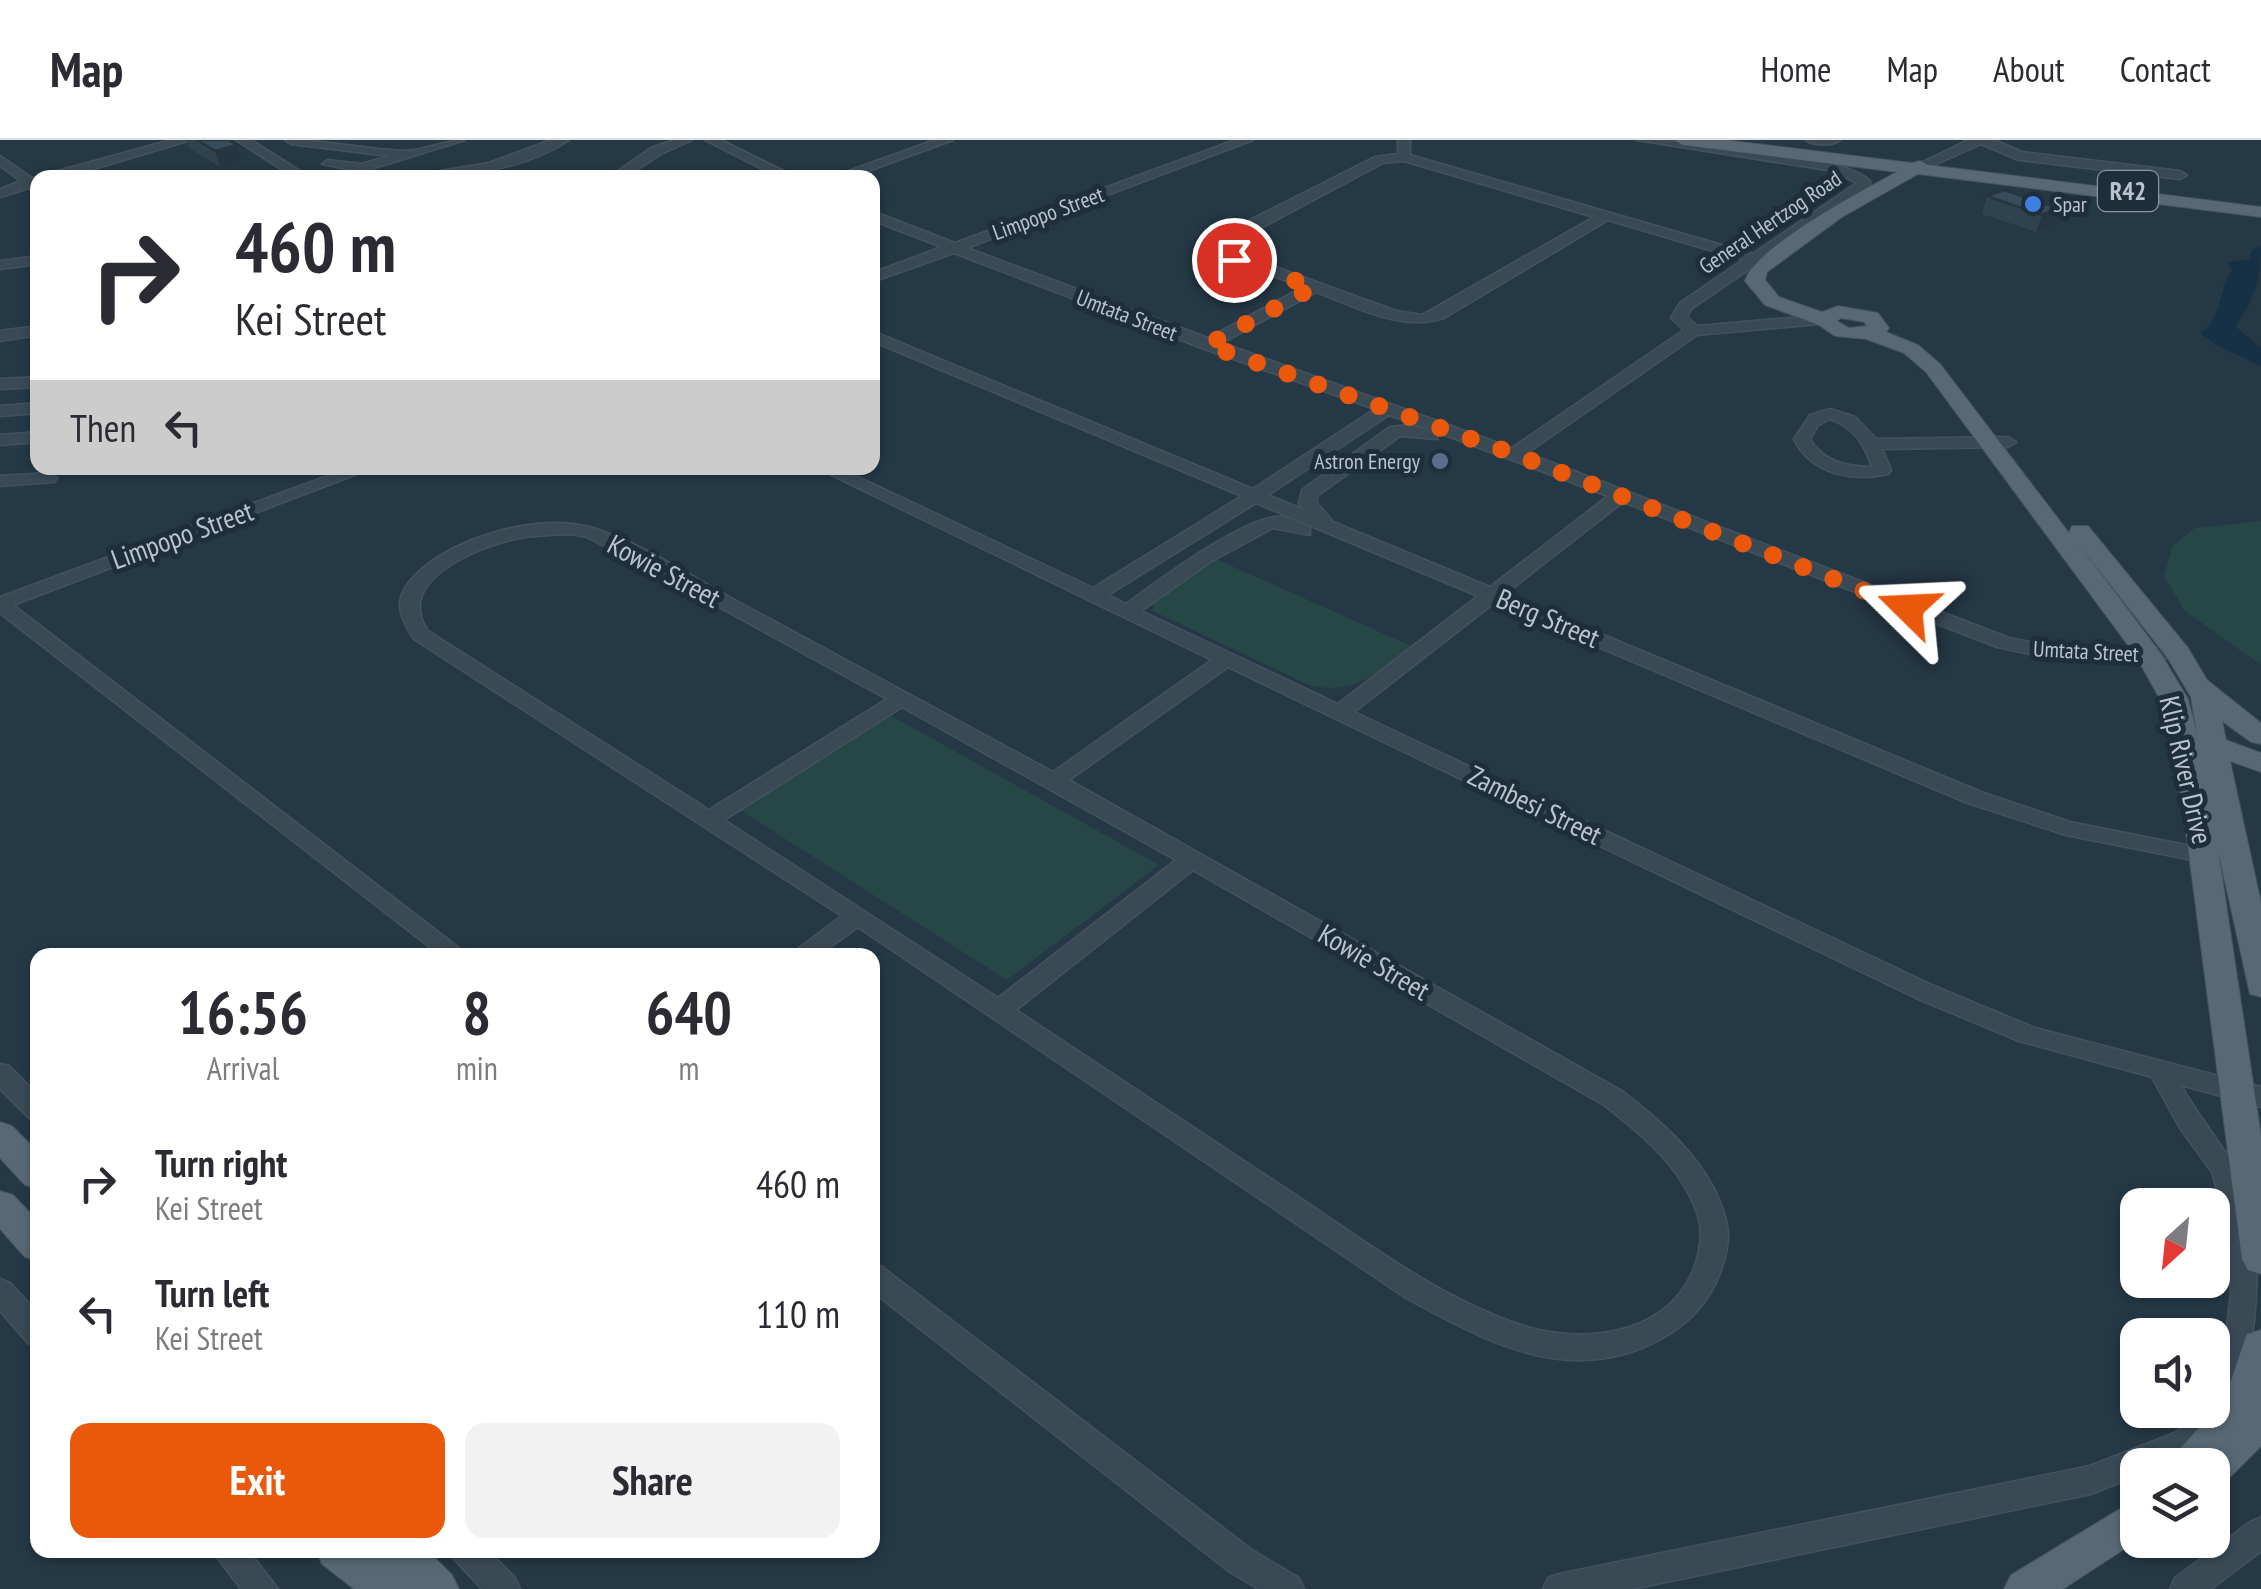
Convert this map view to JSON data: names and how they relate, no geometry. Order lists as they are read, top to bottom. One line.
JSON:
{"streets":{"main road":["R42","General Hertzog Road","Klip River Drive"],"street":["Limpopo Street","Umtata Street","Kowie Street","Berg Street","Zambesi Street"]},"crossings":[["Limpopo Street","Umtata Street"],["Umtata Street","Klip River Drive"],["Berg Street","Klip River Drive"],["Klip River Drive","Zambesi Street"]],"places":["Spar","Astron Energy"],"north":"bottom left","page":{"header":"Map","nav":["Home","Map","About","Contact"],"turn":["460 m","Kei Street"],"then":"Then","eta":["16:56","Arrival","8","min","640","m"],"list":[{"name":"Turn right","note":"Kei Street","value":"460 m"},{"name":"Turn left","note":"Kei Street","value":"110 m"}],"buttons":["Exit","Share"]}}
